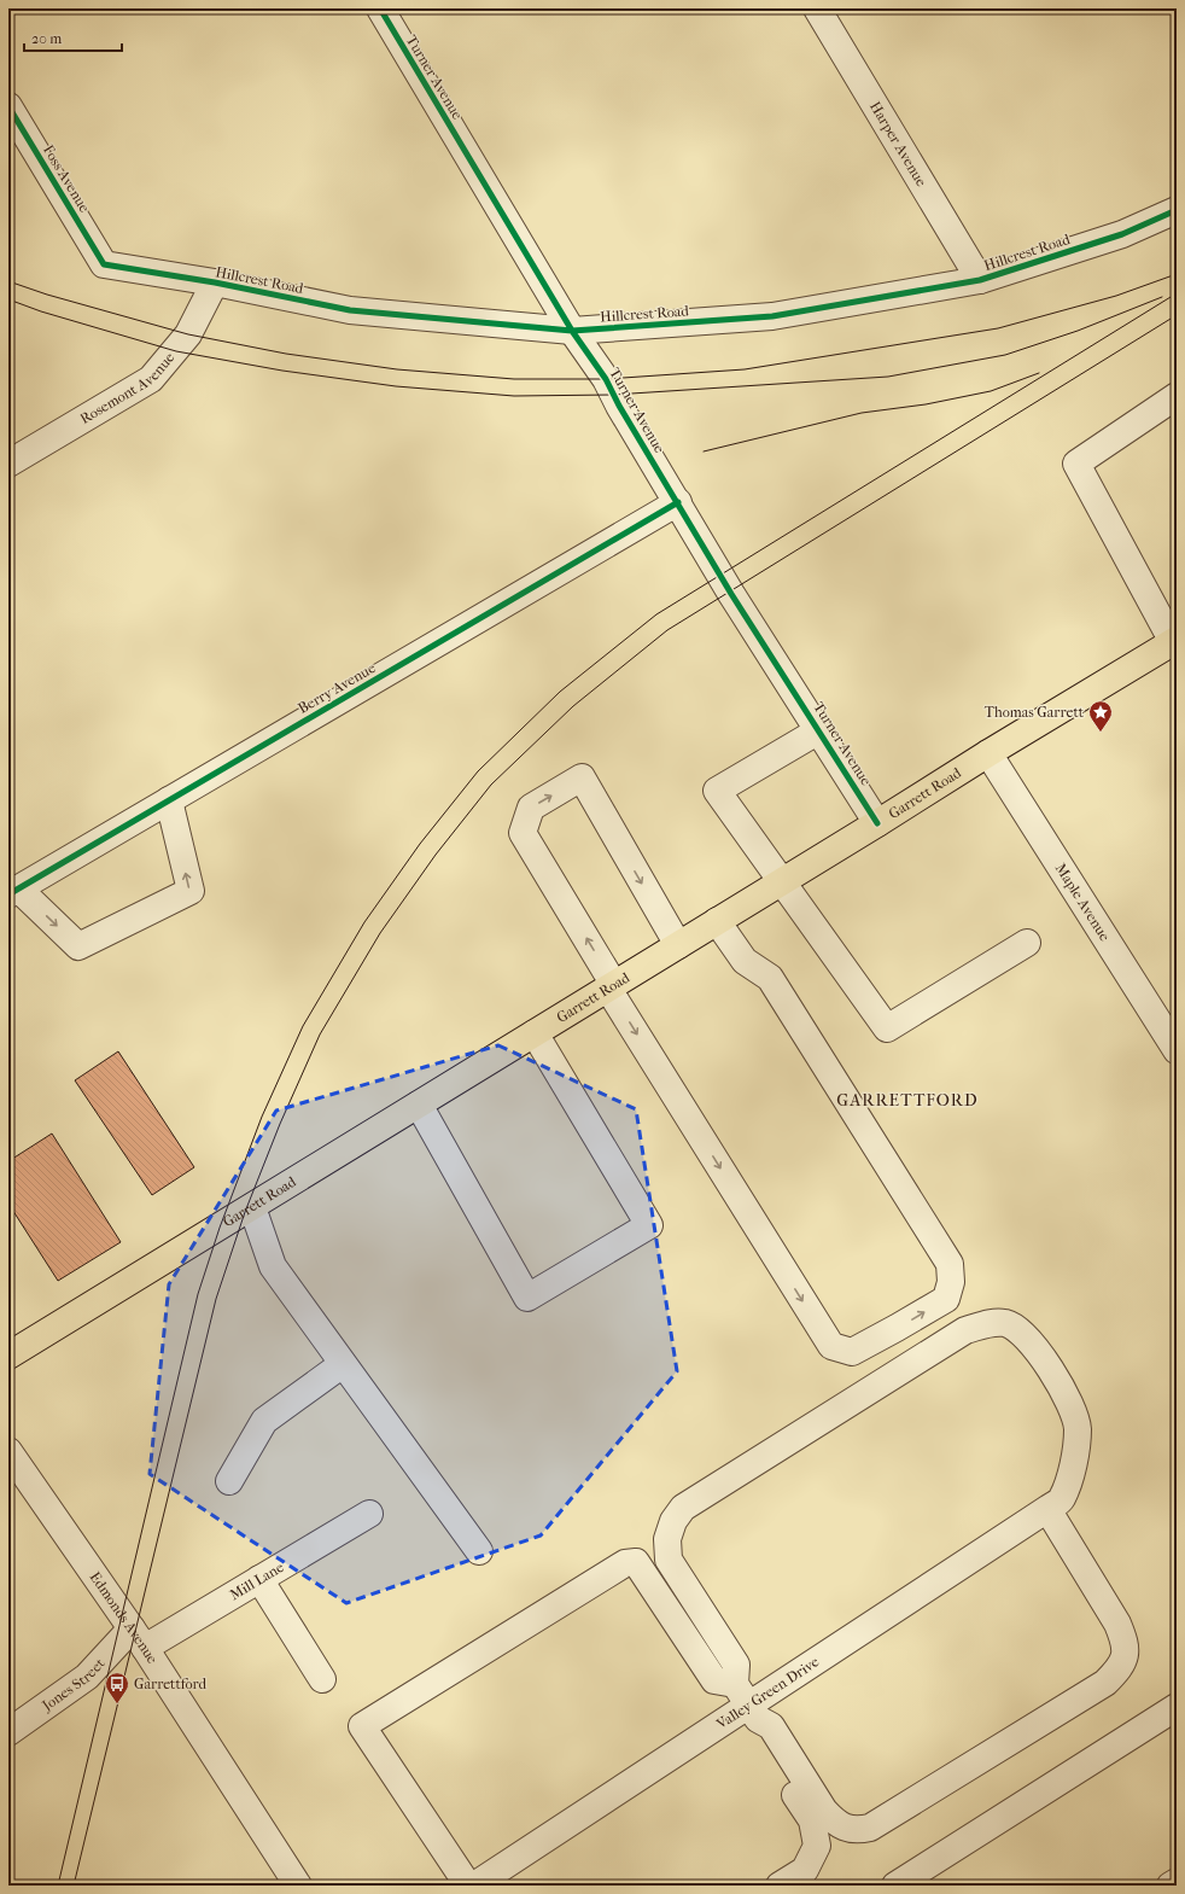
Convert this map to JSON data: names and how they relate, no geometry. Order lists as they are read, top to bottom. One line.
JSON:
{"streets":{"main road":["Garrett Road"],"street":["Turner Avenue","Harper Avenue","Foss Avenue","Hillcrest Road","Rosemont Avenue","Berry Avenue","Maple Avenue","Mill Lane","Edmonds Avenue","Jones Street","Valley Green Drive"]},"crossings":[["Turner Avenue","Hillcrest Road"],["Turner Avenue","Berry Avenue"],["Turner Avenue","Garrett Road"],["Harper Avenue","Hillcrest Road"],["Foss Avenue","Hillcrest Road"],["Hillcrest Road","Rosemont Avenue"],["Garrett Road","Maple Avenue"],["Mill Lane","Edmonds Avenue"],["Mill Lane","Jones Street"],["Edmonds Avenue","Jones Street"]],"districts":["GARRETTFORD"],"places":{"place":["Thomas Garrett"],"bus stop":["Garrettford"]},"scale_bar":"20 m"}
